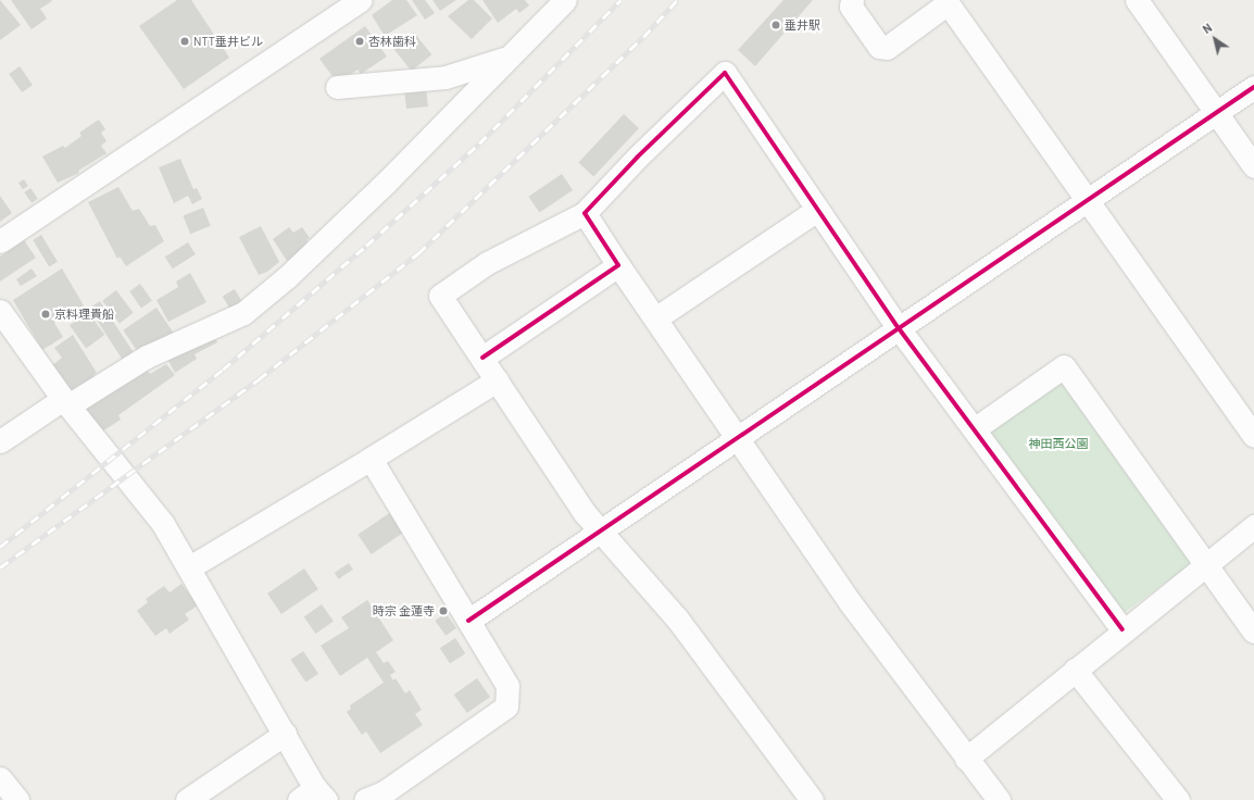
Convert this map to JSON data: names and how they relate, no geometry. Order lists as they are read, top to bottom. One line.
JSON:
{"parks":["神田西公園"],"places":["垂井駅","NTT垂井ビル","杏林歯科","京料理貴船","時宗 金蓮寺"],"north":"top left"}
